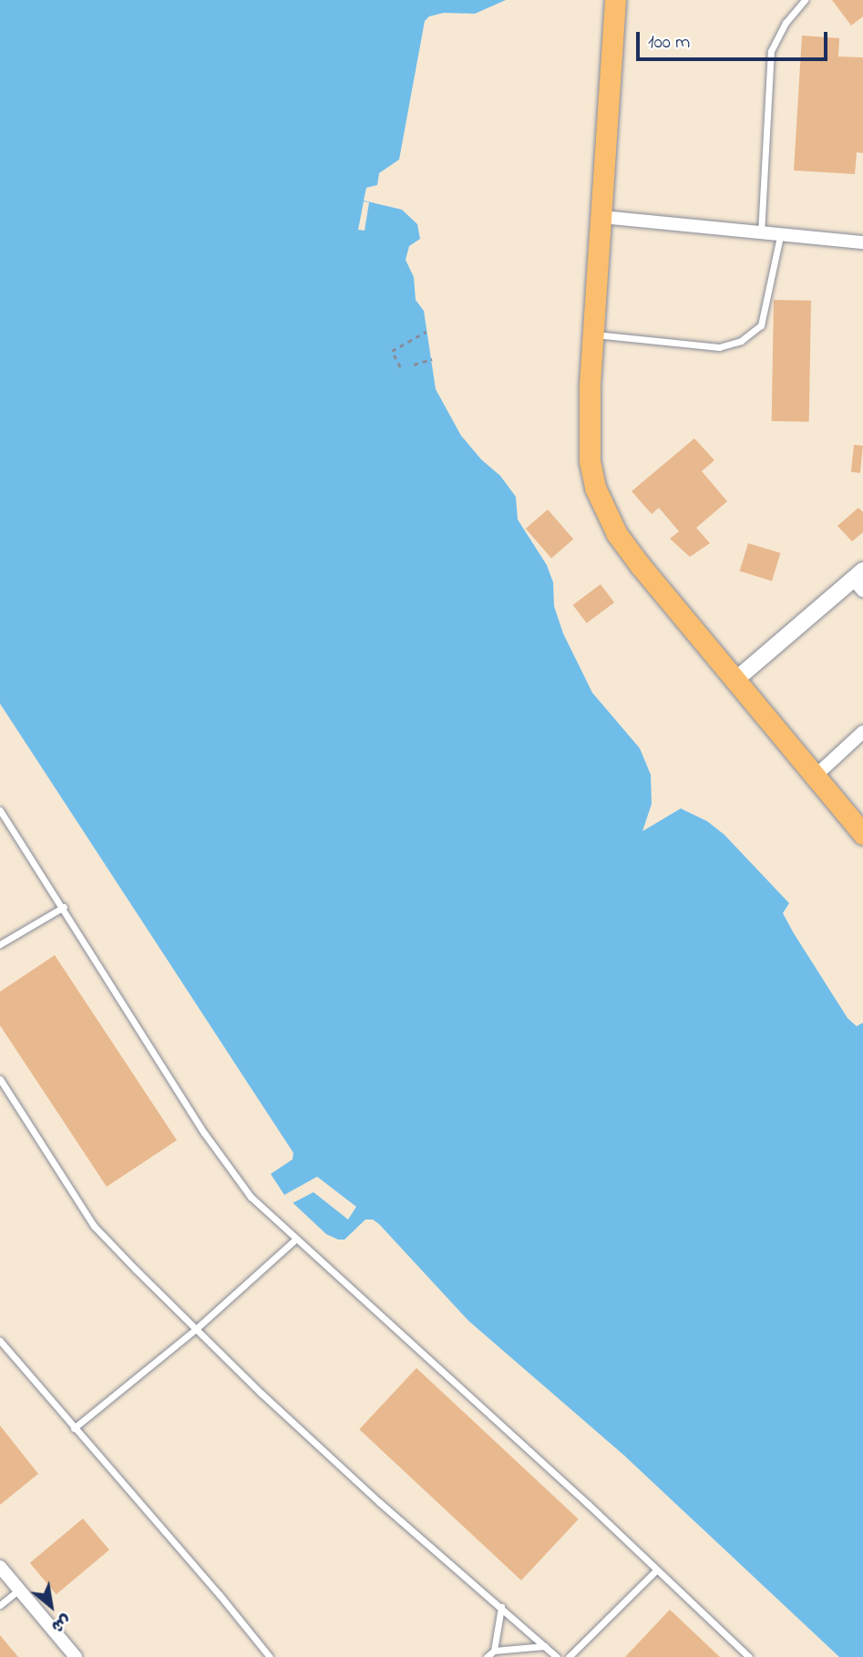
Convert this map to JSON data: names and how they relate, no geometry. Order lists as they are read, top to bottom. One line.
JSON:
{"scale_bar":"100 m","north":"bottom right"}
